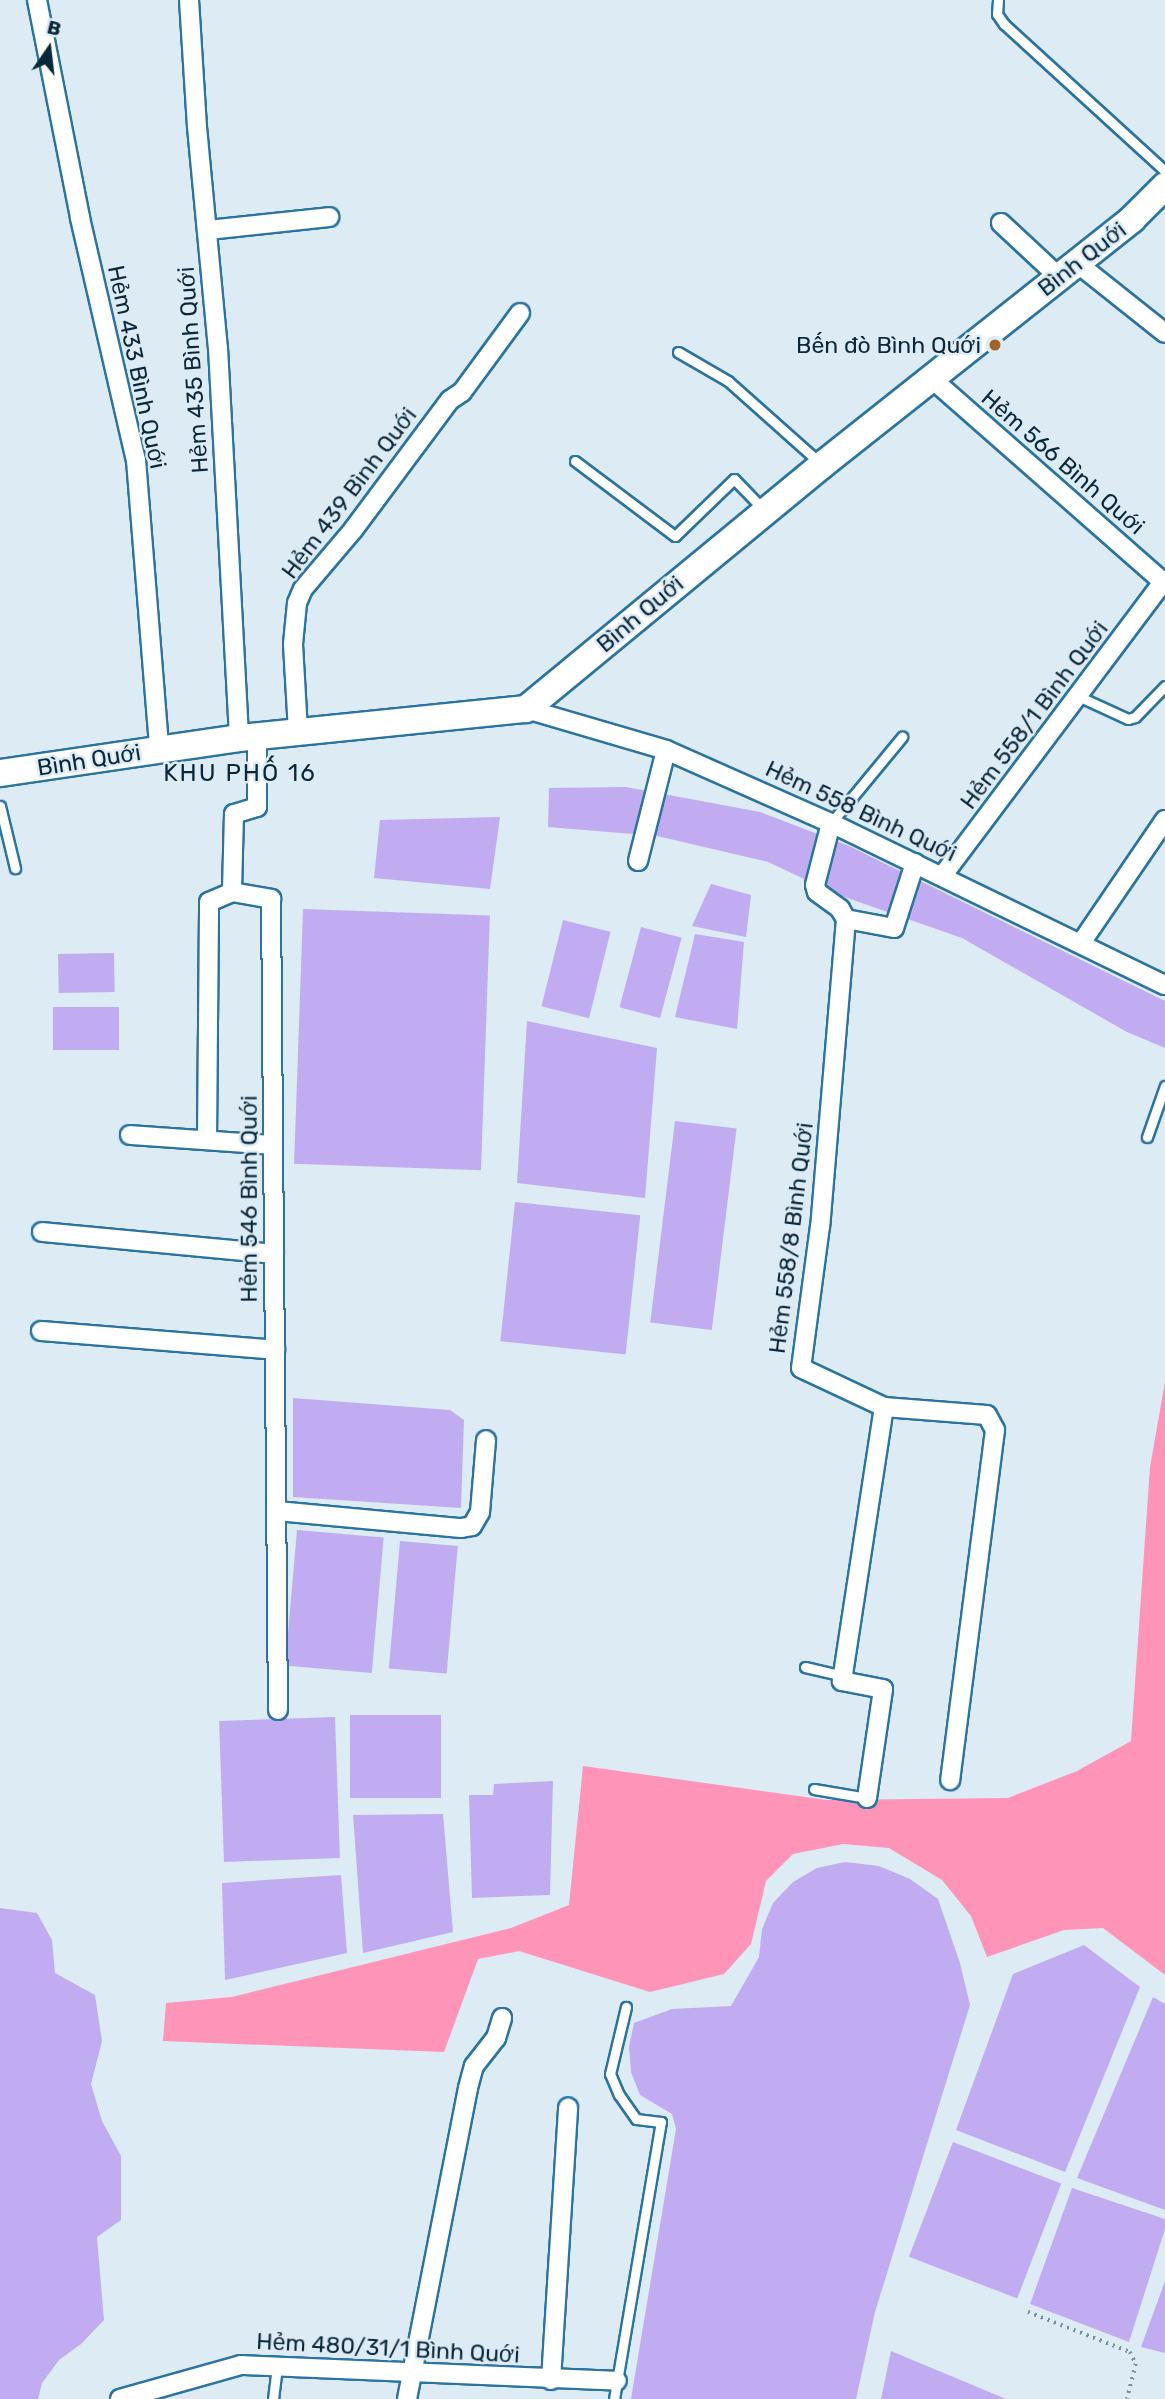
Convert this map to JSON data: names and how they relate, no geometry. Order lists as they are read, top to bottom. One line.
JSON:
{"streets":{"main road":["Bình Quới"],"street":["Hẻm 433 Bình Quới","Hẻm 435 Bình Quới","Hẻm 566 Bình Quới","Hẻm 439 Bình Quới","Hẻm 558/1 Bình Quới","Hẻm 558 Bình Quới","Hẻm 546 Bình Quới","Hẻm 558/8 Bình Quới","Hẻm 480/31/1 Bình Quới"]},"crossings":[["Bình Quới","Hẻm 433 Bình Quới"],["Bình Quới","Hẻm 435 Bình Quới"],["Bình Quới","Hẻm 566 Bình Quới"],["Bình Quới","Hẻm 439 Bình Quới"],["Bình Quới","Hẻm 558 Bình Quới"],["Hẻm 566 Bình Quới","Hẻm 558/1 Bình Quới"],["Hẻm 558/1 Bình Quới","Hẻm 558 Bình Quới"]],"districts":["KHU PHỐ 16"],"places":["Bến đò Bình Quới"],"north":"top"}
